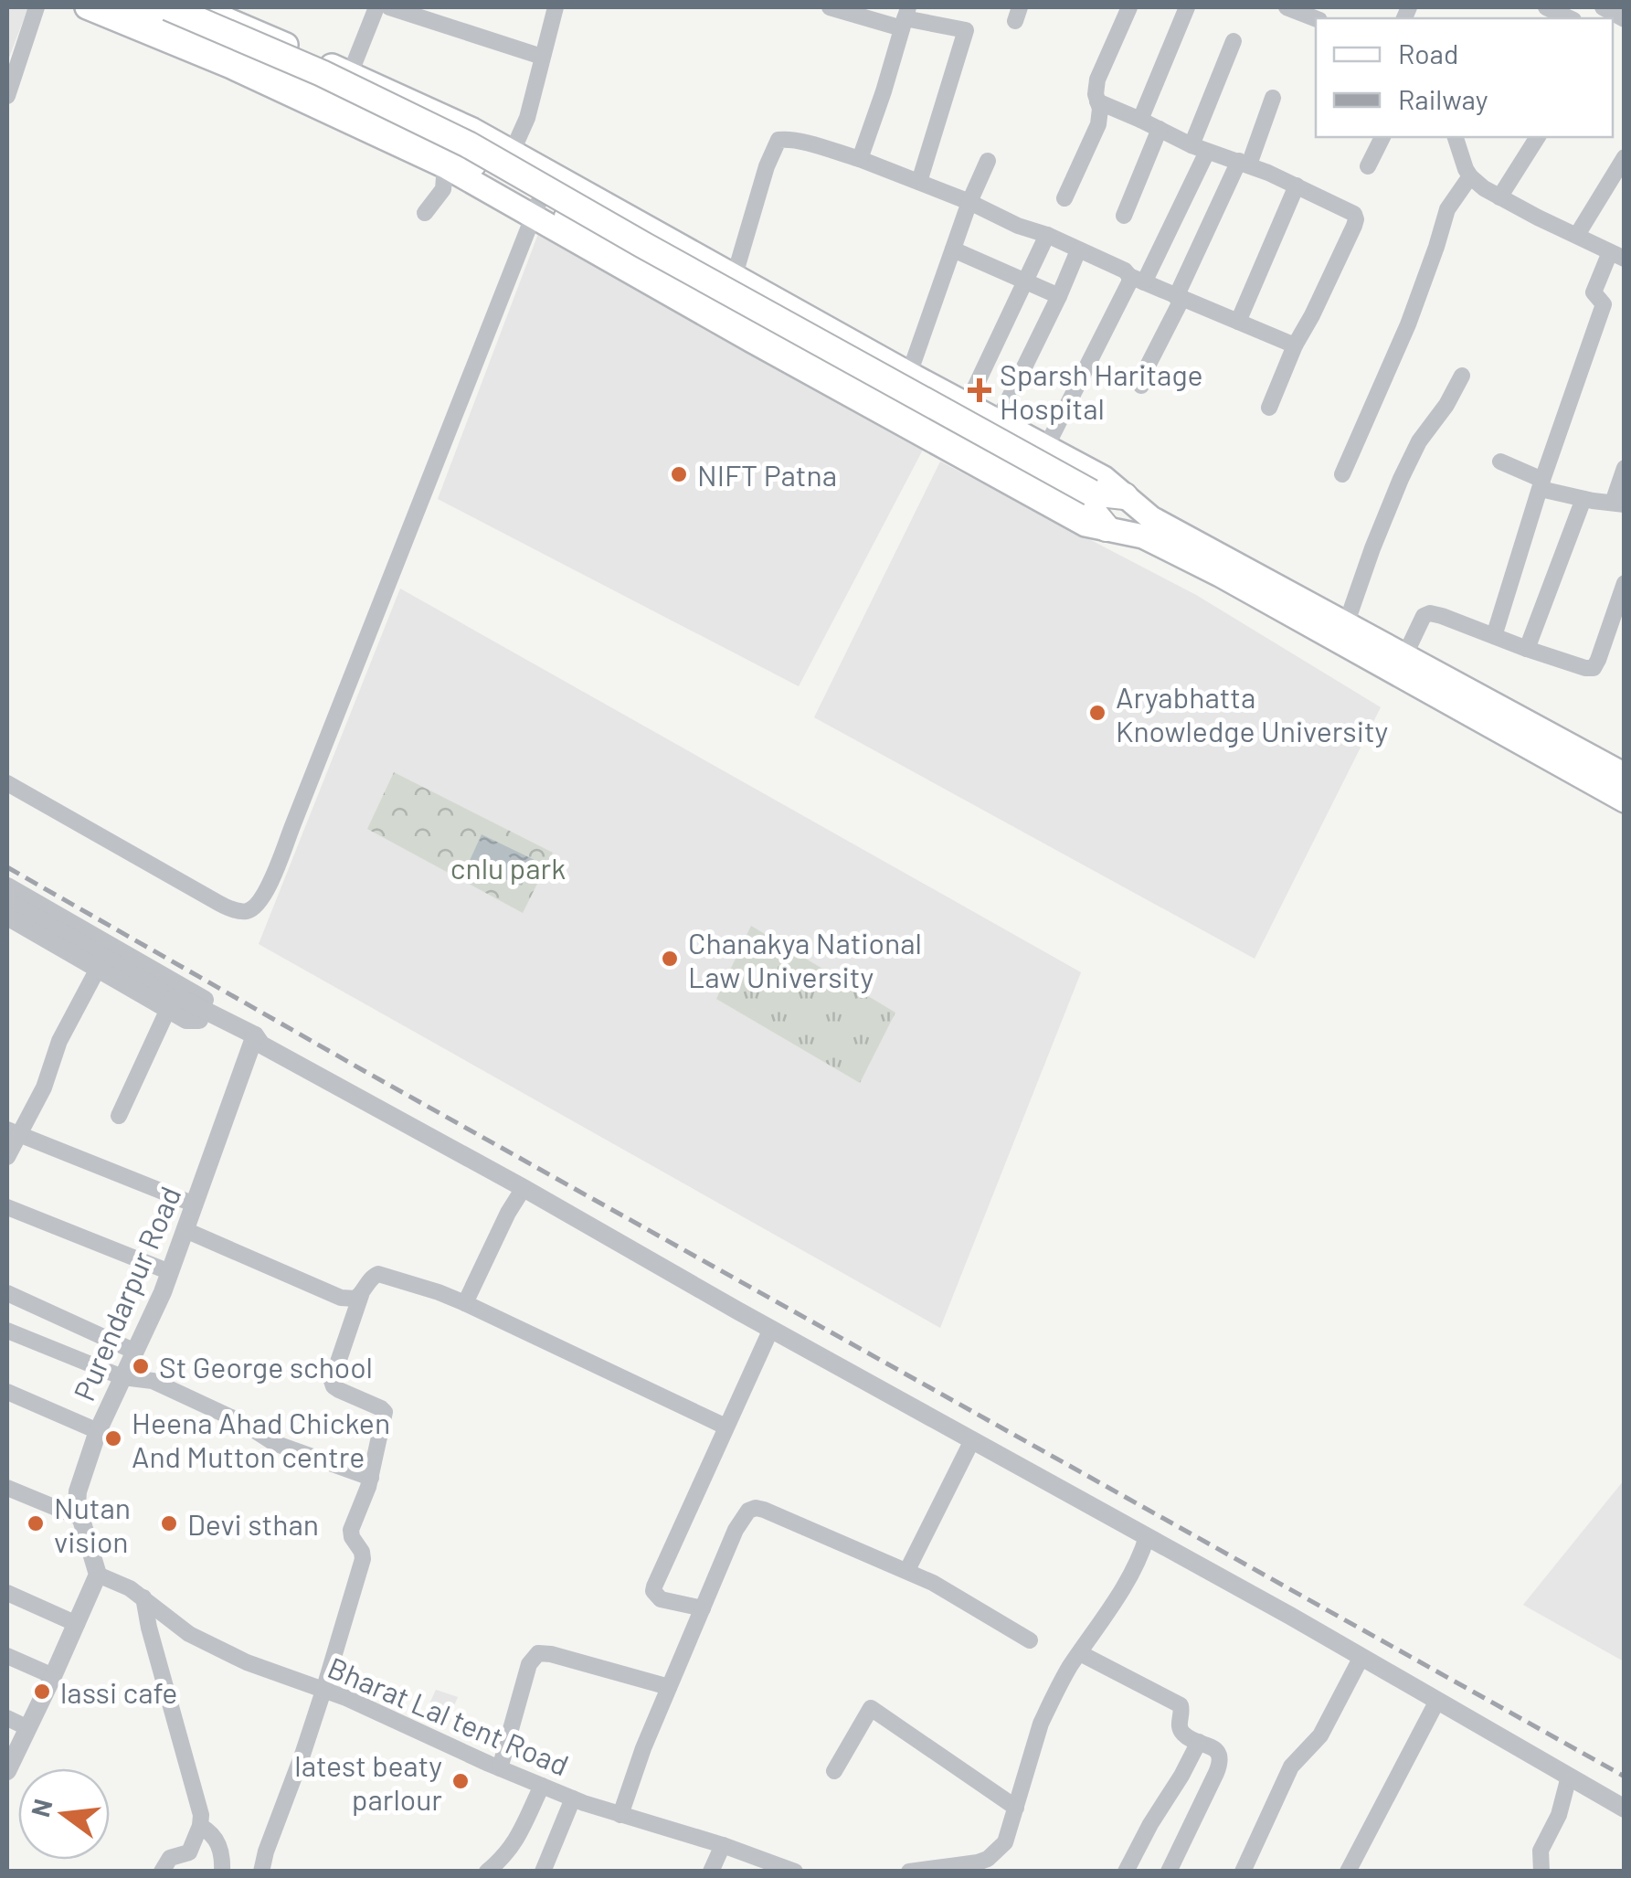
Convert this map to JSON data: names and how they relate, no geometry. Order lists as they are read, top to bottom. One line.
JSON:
{"streets":{"street":["Purendarpur Road","Bharat Lal tent Road"]},"crossings":[["Purendarpur Road","Bharat Lal tent Road"]],"parks":["cnlu park"],"places":{"health":["Sparsh Haritage Hospital"],"other":["NIFT Patna","Aryabhatta Knowledge University","Chanakya National Law University","St George school","Heena Ahad Chicken And Mutton centre","Nutan vision","Devi sthan","lassi cafe","latest beaty parlour"]},"legend":["Road","Railway"],"north":"left"}
